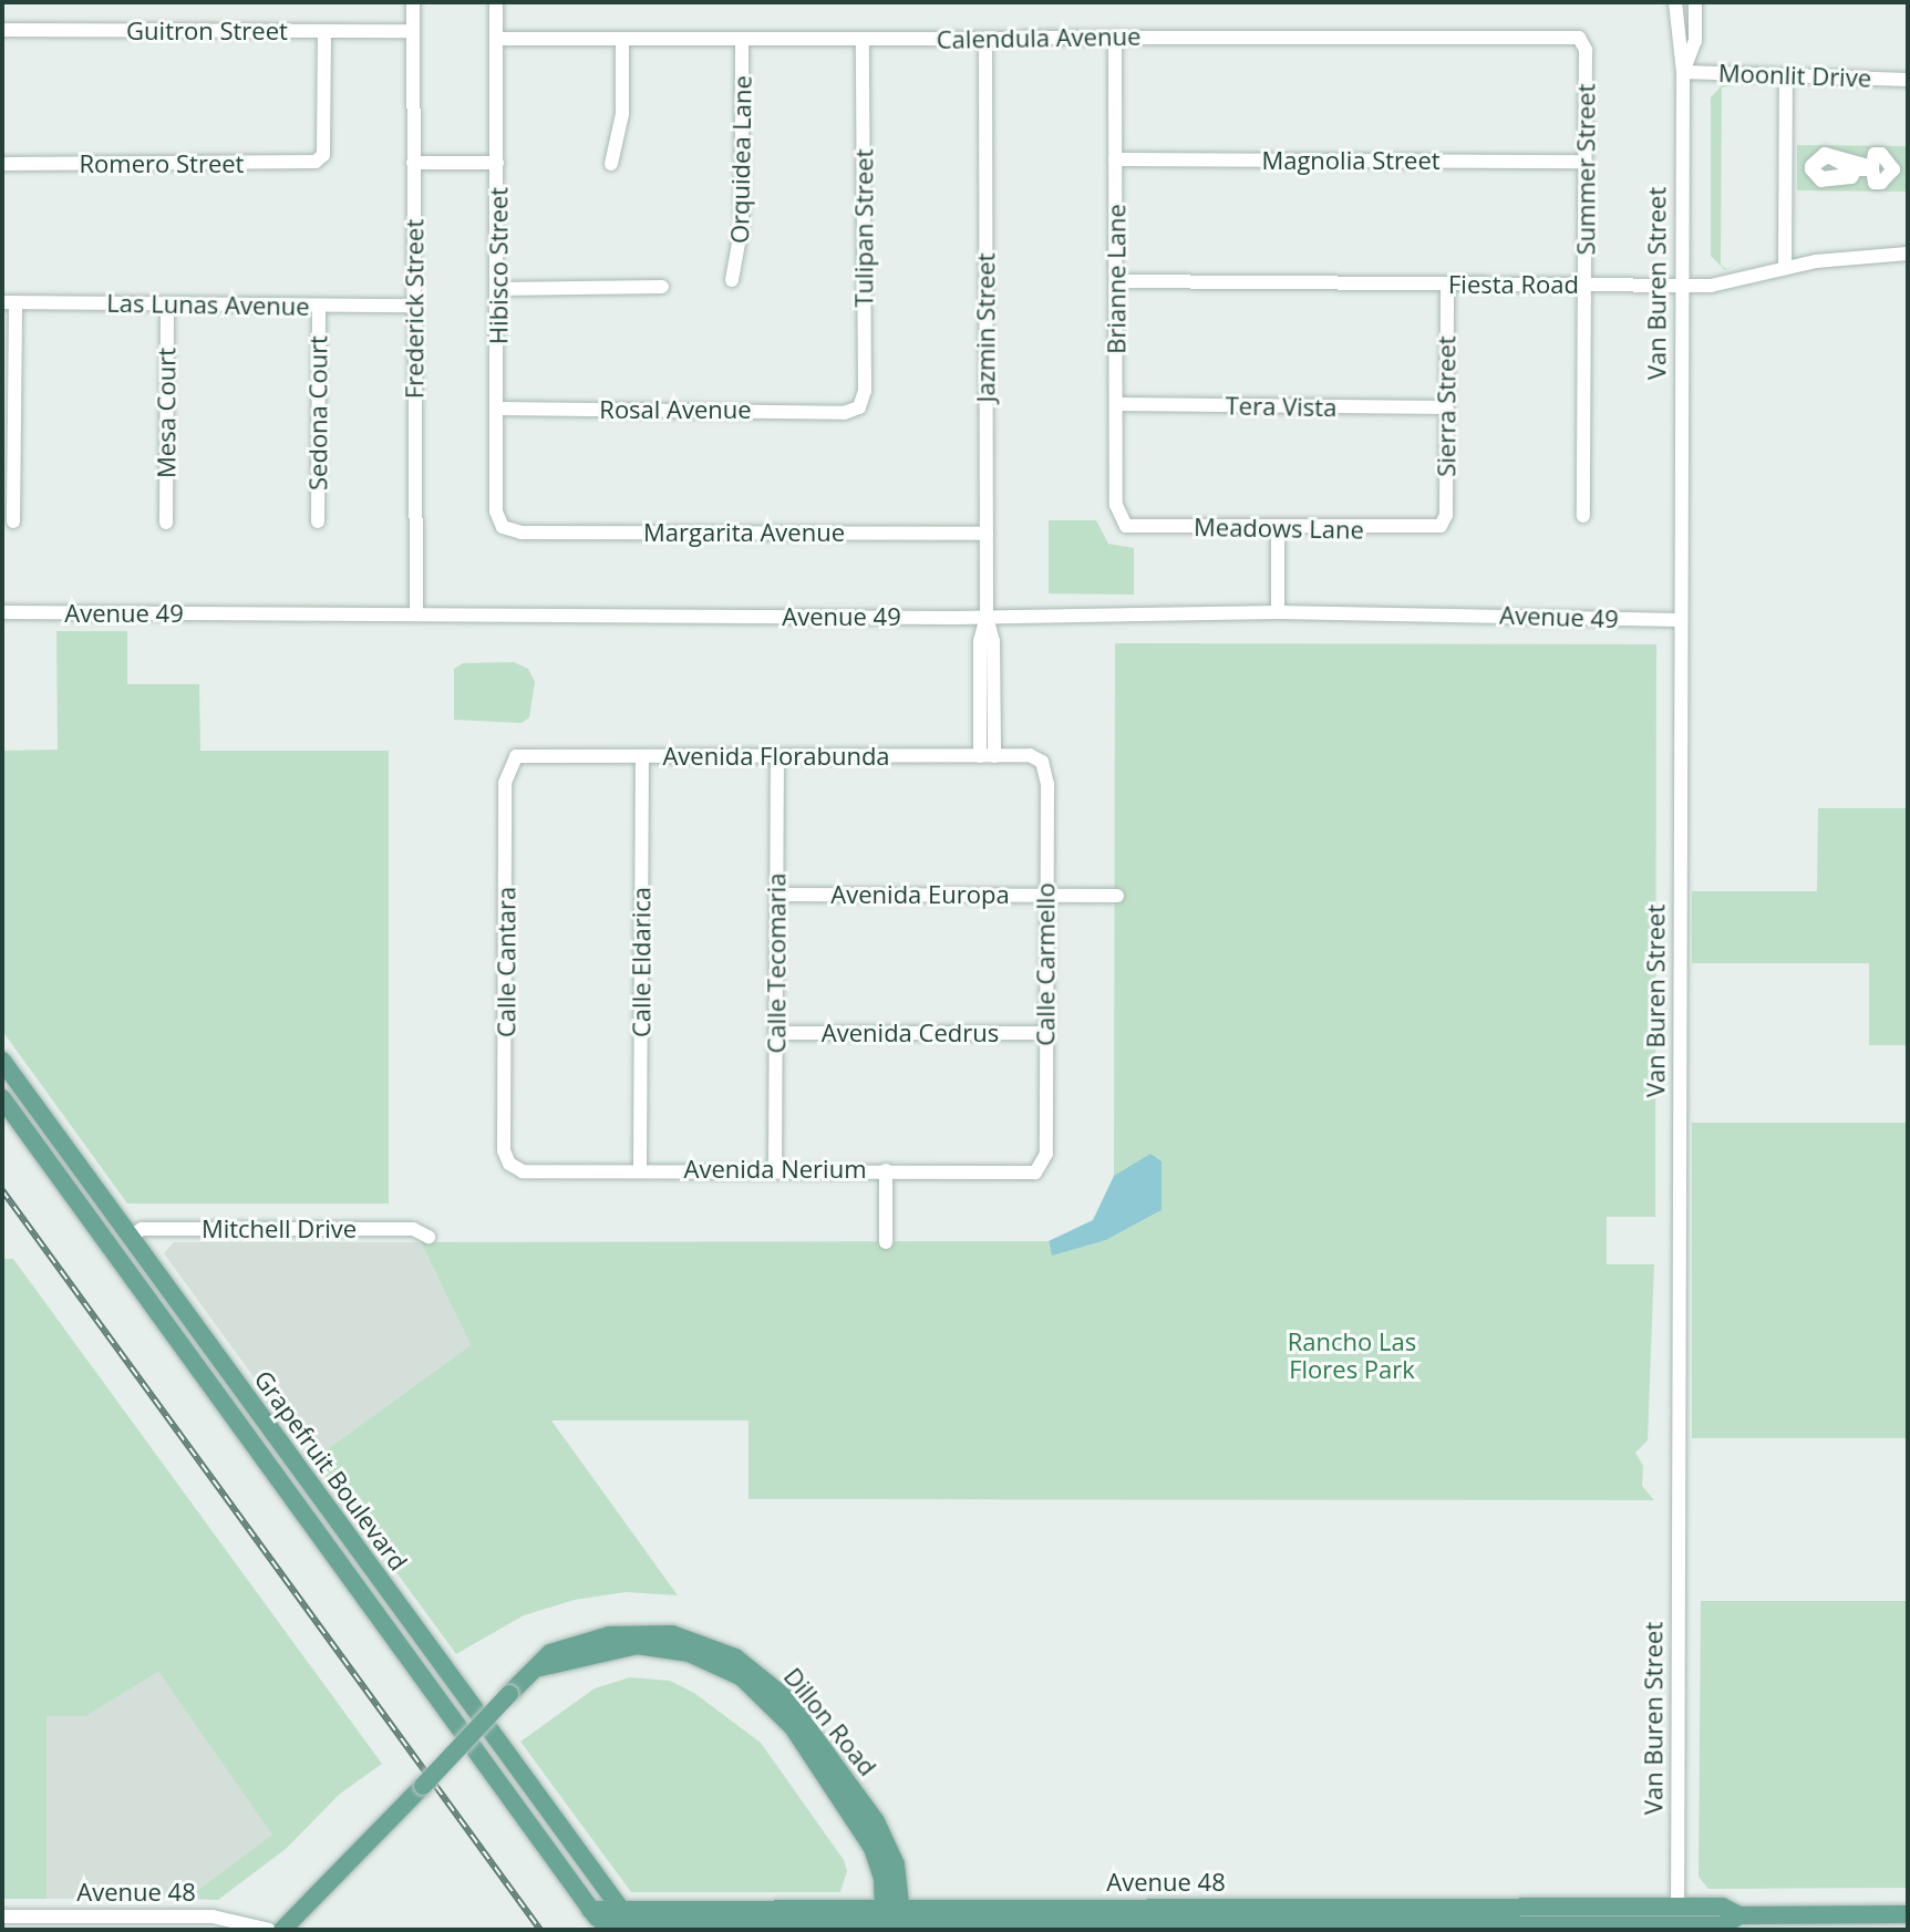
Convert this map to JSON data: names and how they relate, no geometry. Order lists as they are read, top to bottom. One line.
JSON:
{"streets":{"main road":["Grapefruit Boulevard","Dillon Road","Avenue 48"],"street":["Guitron Street","Calendula Avenue","Moonlit Drive","Orquidea Lane","Magnolia Street","Romero Street","Summer Street","Tulipan Street","Hibisco Street","Brianne Lane","Van Buren Street","Fiesta Road","Las Lunas Avenue","Frederick Street","Jazmin Street","Tera Vista","Sierra Street","Rosal Avenue","Mesa Court","Sedona Court","Meadows Lane","Margarita Avenue","Avenue 49","Avenida Florabunda","Avenida Europa","Calle Cantara","Calle Eldarica","Calle Tecomaria","Calle Carmello","Avenida Cedrus","Avenida Nerium","Mitchell Drive"]},"crossings":[["Guitron Street","Romero Street"],["Guitron Street","Frederick Street"],["Calendula Avenue","Orquidea Lane"],["Calendula Avenue","Summer Street"],["Calendula Avenue","Tulipan Street"],["Calendula Avenue","Hibisco Street"],["Calendula Avenue","Brianne Lane"],["Calendula Avenue","Jazmin Street"],["Moonlit Drive","Van Buren Street"],["Magnolia Street","Summer Street"],["Magnolia Street","Brianne Lane"],["Summer Street","Fiesta Road"],["Tulipan Street","Rosal Avenue"],["Hibisco Street","Rosal Avenue"],["Hibisco Street","Margarita Avenue"],["Brianne Lane","Fiesta Road"],["Brianne Lane","Tera Vista"],["Brianne Lane","Meadows Lane"],["Van Buren Street","Fiesta Road"],["Van Buren Street","Avenue 49"],["Van Buren Street","Avenue 48"],["Fiesta Road","Sierra Street"],["Las Lunas Avenue","Frederick Street"],["Las Lunas Avenue","Mesa Court"],["Las Lunas Avenue","Sedona Court"],["Frederick Street","Avenue 49"],["Jazmin Street","Margarita Avenue"],["Jazmin Street","Avenue 49"],["Jazmin Street","Avenida Florabunda"],["Tera Vista","Sierra Street"],["Sierra Street","Meadows Lane"],["Avenida Florabunda","Calle Cantara"],["Avenida Florabunda","Calle Eldarica"],["Avenida Florabunda","Calle Tecomaria"],["Avenida Florabunda","Calle Carmello"],["Avenida Europa","Calle Tecomaria"],["Avenida Europa","Calle Carmello"],["Calle Cantara","Avenida Nerium"],["Calle Eldarica","Avenida Nerium"],["Calle Tecomaria","Avenida Cedrus"],["Calle Tecomaria","Avenida Nerium"],["Calle Carmello","Avenida Cedrus"],["Calle Carmello","Avenida Nerium"],["Mitchell Drive","Grapefruit Boulevard"],["Grapefruit Boulevard","Avenue 48"],["Dillon Road","Avenue 48"]],"parks":["Rancho Las Flores Park"]}
